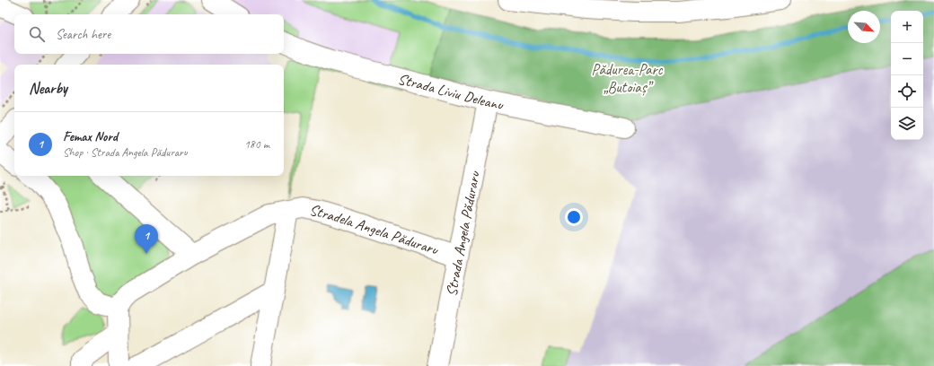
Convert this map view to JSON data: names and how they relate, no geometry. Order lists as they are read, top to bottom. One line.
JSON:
{"streets":{"main road":["Strada Liviu Deleanu","Stradela Angela Păduraru","Strada Angela Păduraru"]},"crossings":[["Strada Liviu Deleanu","Strada Angela Păduraru"],["Stradela Angela Păduraru","Strada Angela Păduraru"]],"parks":["Pădurea-Parc „Butoiaș”"],"north":"bottom right","page":{"map_buttons":["+","−"],"search":"Search here","heading":"Nearby","list":[{"mark":"1","name":"Femax Nord","note":"Shop · Strada Angela Păduraru","value":"180 m"}],"pins":"1"}}
